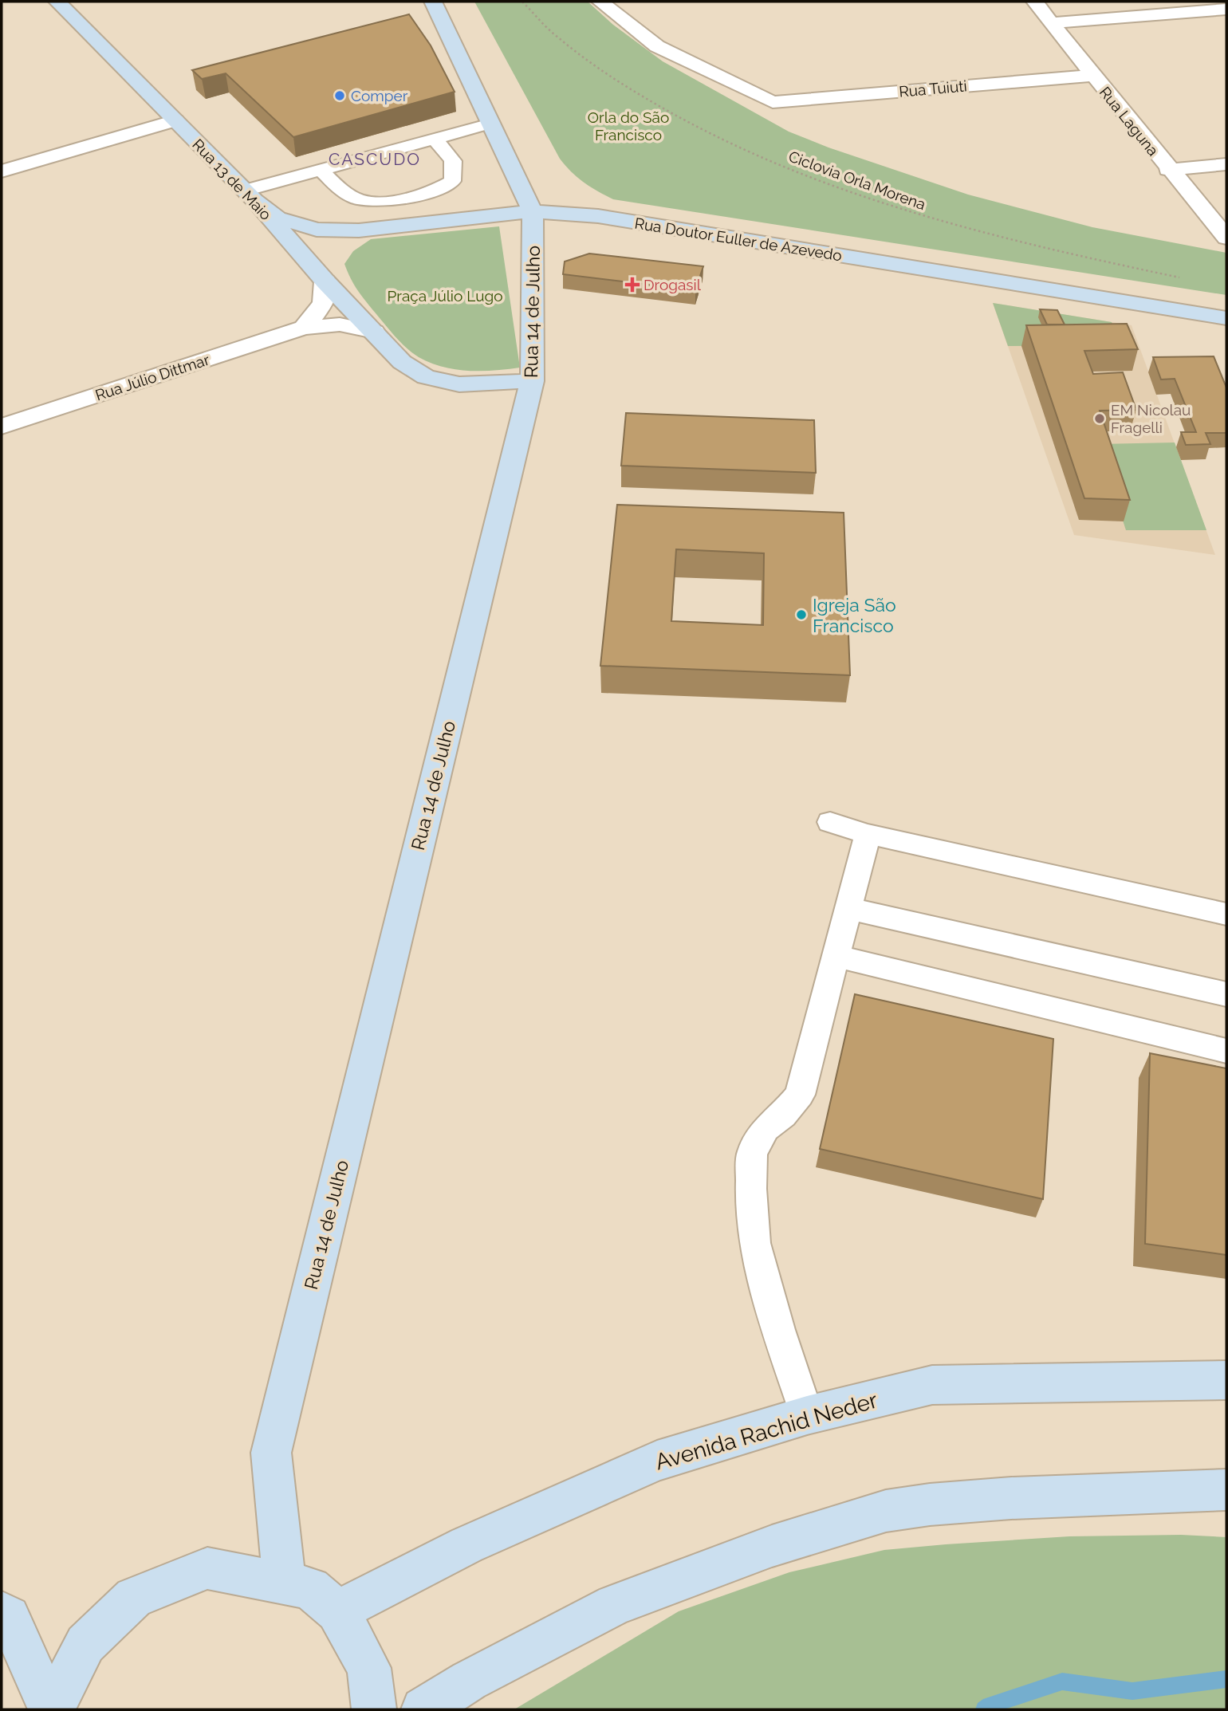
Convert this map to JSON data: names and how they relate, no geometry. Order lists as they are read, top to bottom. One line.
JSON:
{"streets":{"street":["Rua Tuiuti","Rua Laguna","Rua 13 de Maio","Rua Doutor Euller de Azevedo","Rua 14 de Julho","Rua Júlio Dittmar","Avenida Rachid Neder"],"path":["Ciclovia Orla Morena"]},"crossings":[["Rua Tuiuti","Rua Laguna"],["Rua 13 de Maio","Rua Doutor Euller de Azevedo"],["Rua 13 de Maio","Rua 14 de Julho"],["Rua 13 de Maio","Rua Júlio Dittmar"],["Rua Doutor Euller de Azevedo","Rua 14 de Julho"]],"districts":["CASCUDO"],"parks":["Orla do São Francisco","Praça Júlio Lugo"],"places":{"other":["Comper","EM Nicolau Fragelli","Igreja São Francisco"],"health":["Drogasil"]}}
